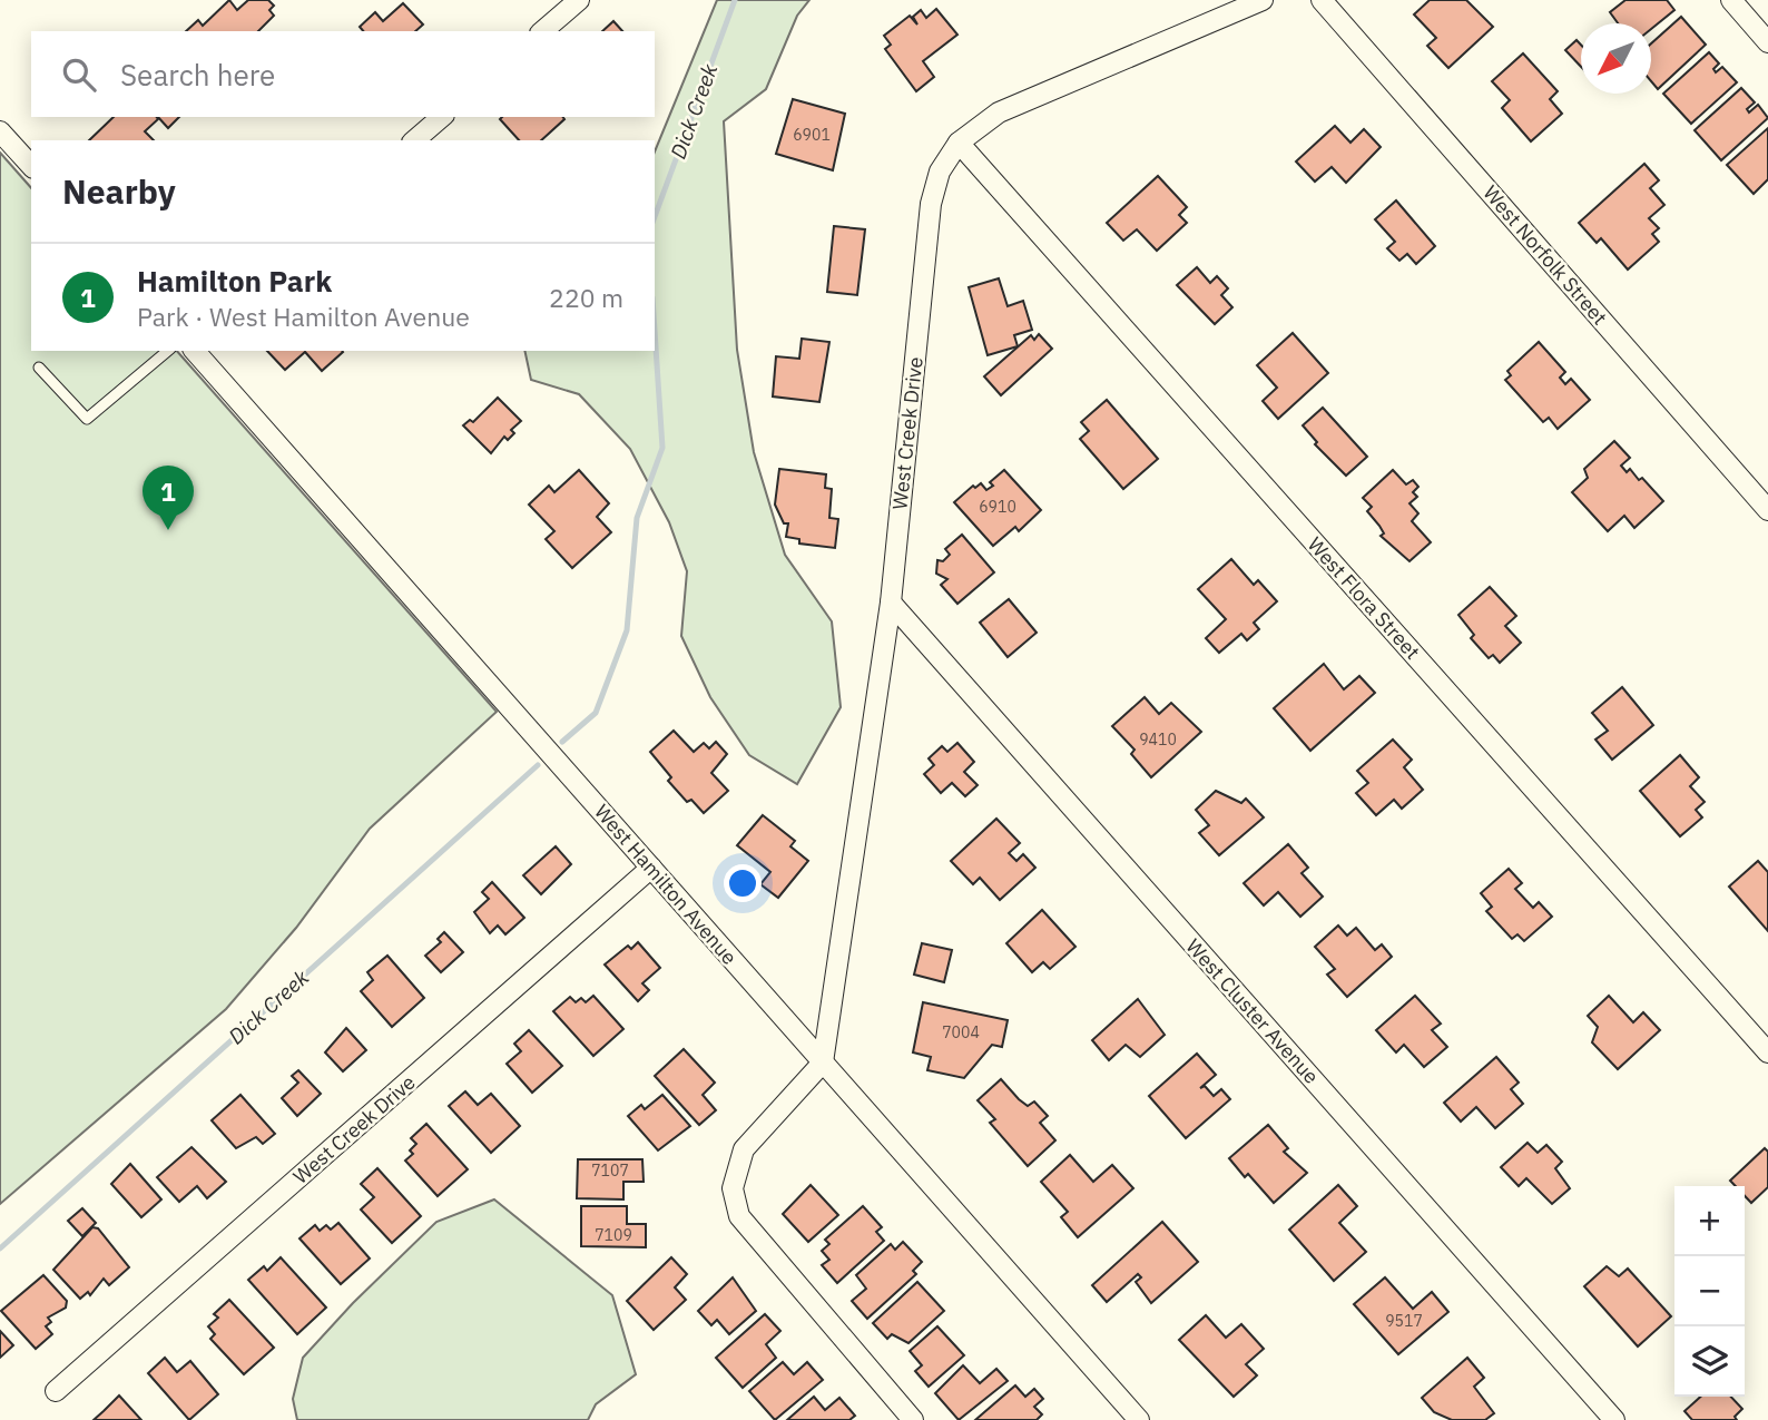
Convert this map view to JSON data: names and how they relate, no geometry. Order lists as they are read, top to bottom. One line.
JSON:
{"streets":{"street":["West Norfolk Street","West Creek Drive","West Flora Street","West Hamilton Avenue","West Cluster Avenue"]},"crossings":[["West Creek Drive","West Flora Street"],["West Creek Drive","West Hamilton Avenue"],["West Creek Drive","West Cluster Avenue"]],"water":["Dick Creek"],"house_numbers":["6901","6910","9410","7004","7107","7109","9517"],"north":"bottom left","page":{"search":"Search here","heading":"Nearby","list":[{"mark":"1","name":"Hamilton Park","note":"Park · West Hamilton Avenue","value":"220 m"}],"pins":"1","map_buttons":["+","−"]}}
